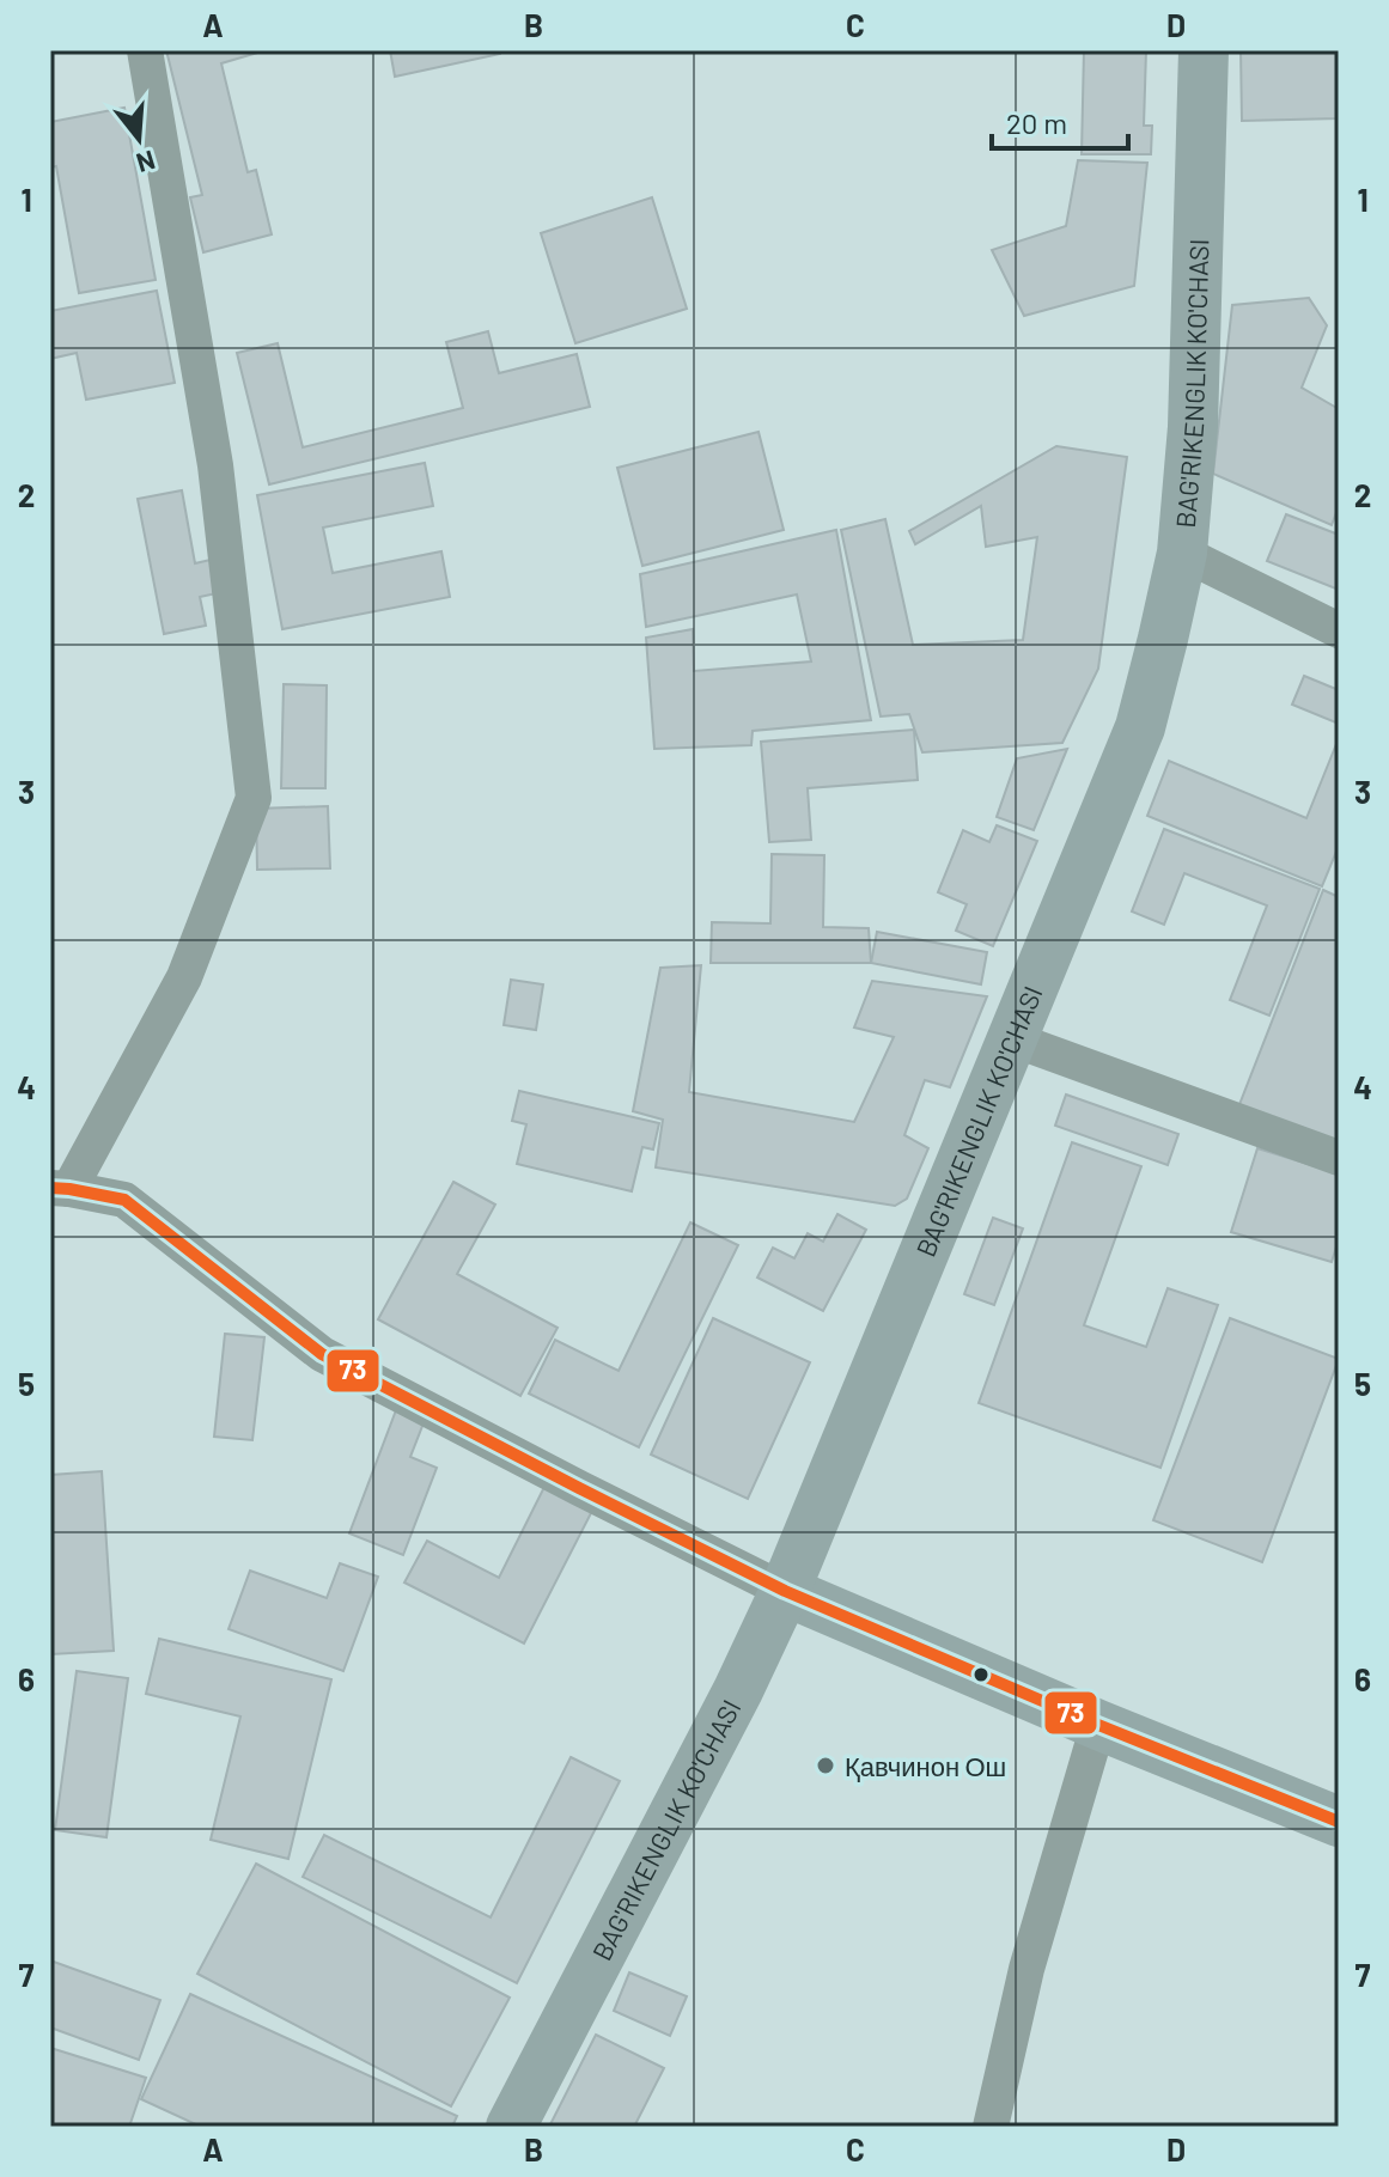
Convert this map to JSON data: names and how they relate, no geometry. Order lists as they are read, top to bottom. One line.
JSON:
{"streets":{"main road":["BAG'RIKENGLIK KO'CHASI"]},"places":["Қавчинон Ош"],"lines":["transit line 73"],"scale_bar":"20 m","north":"bottom","grid":{"columns":["A","B","C","D"],"rows":["1","2","3","4","5","6","7"]}}
